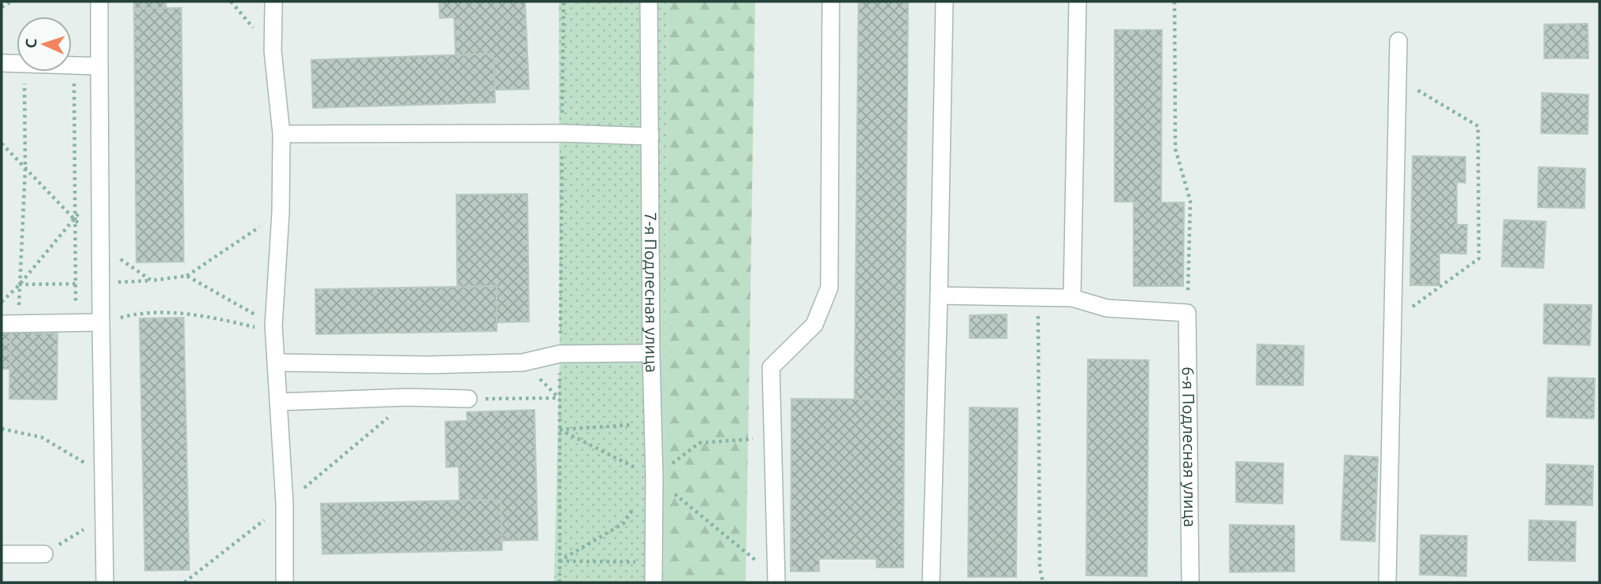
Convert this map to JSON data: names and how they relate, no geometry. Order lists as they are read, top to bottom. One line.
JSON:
{"streets":{"street":["7-я Подлесная улица","6-я Подлесная улица"]},"north":"left"}
